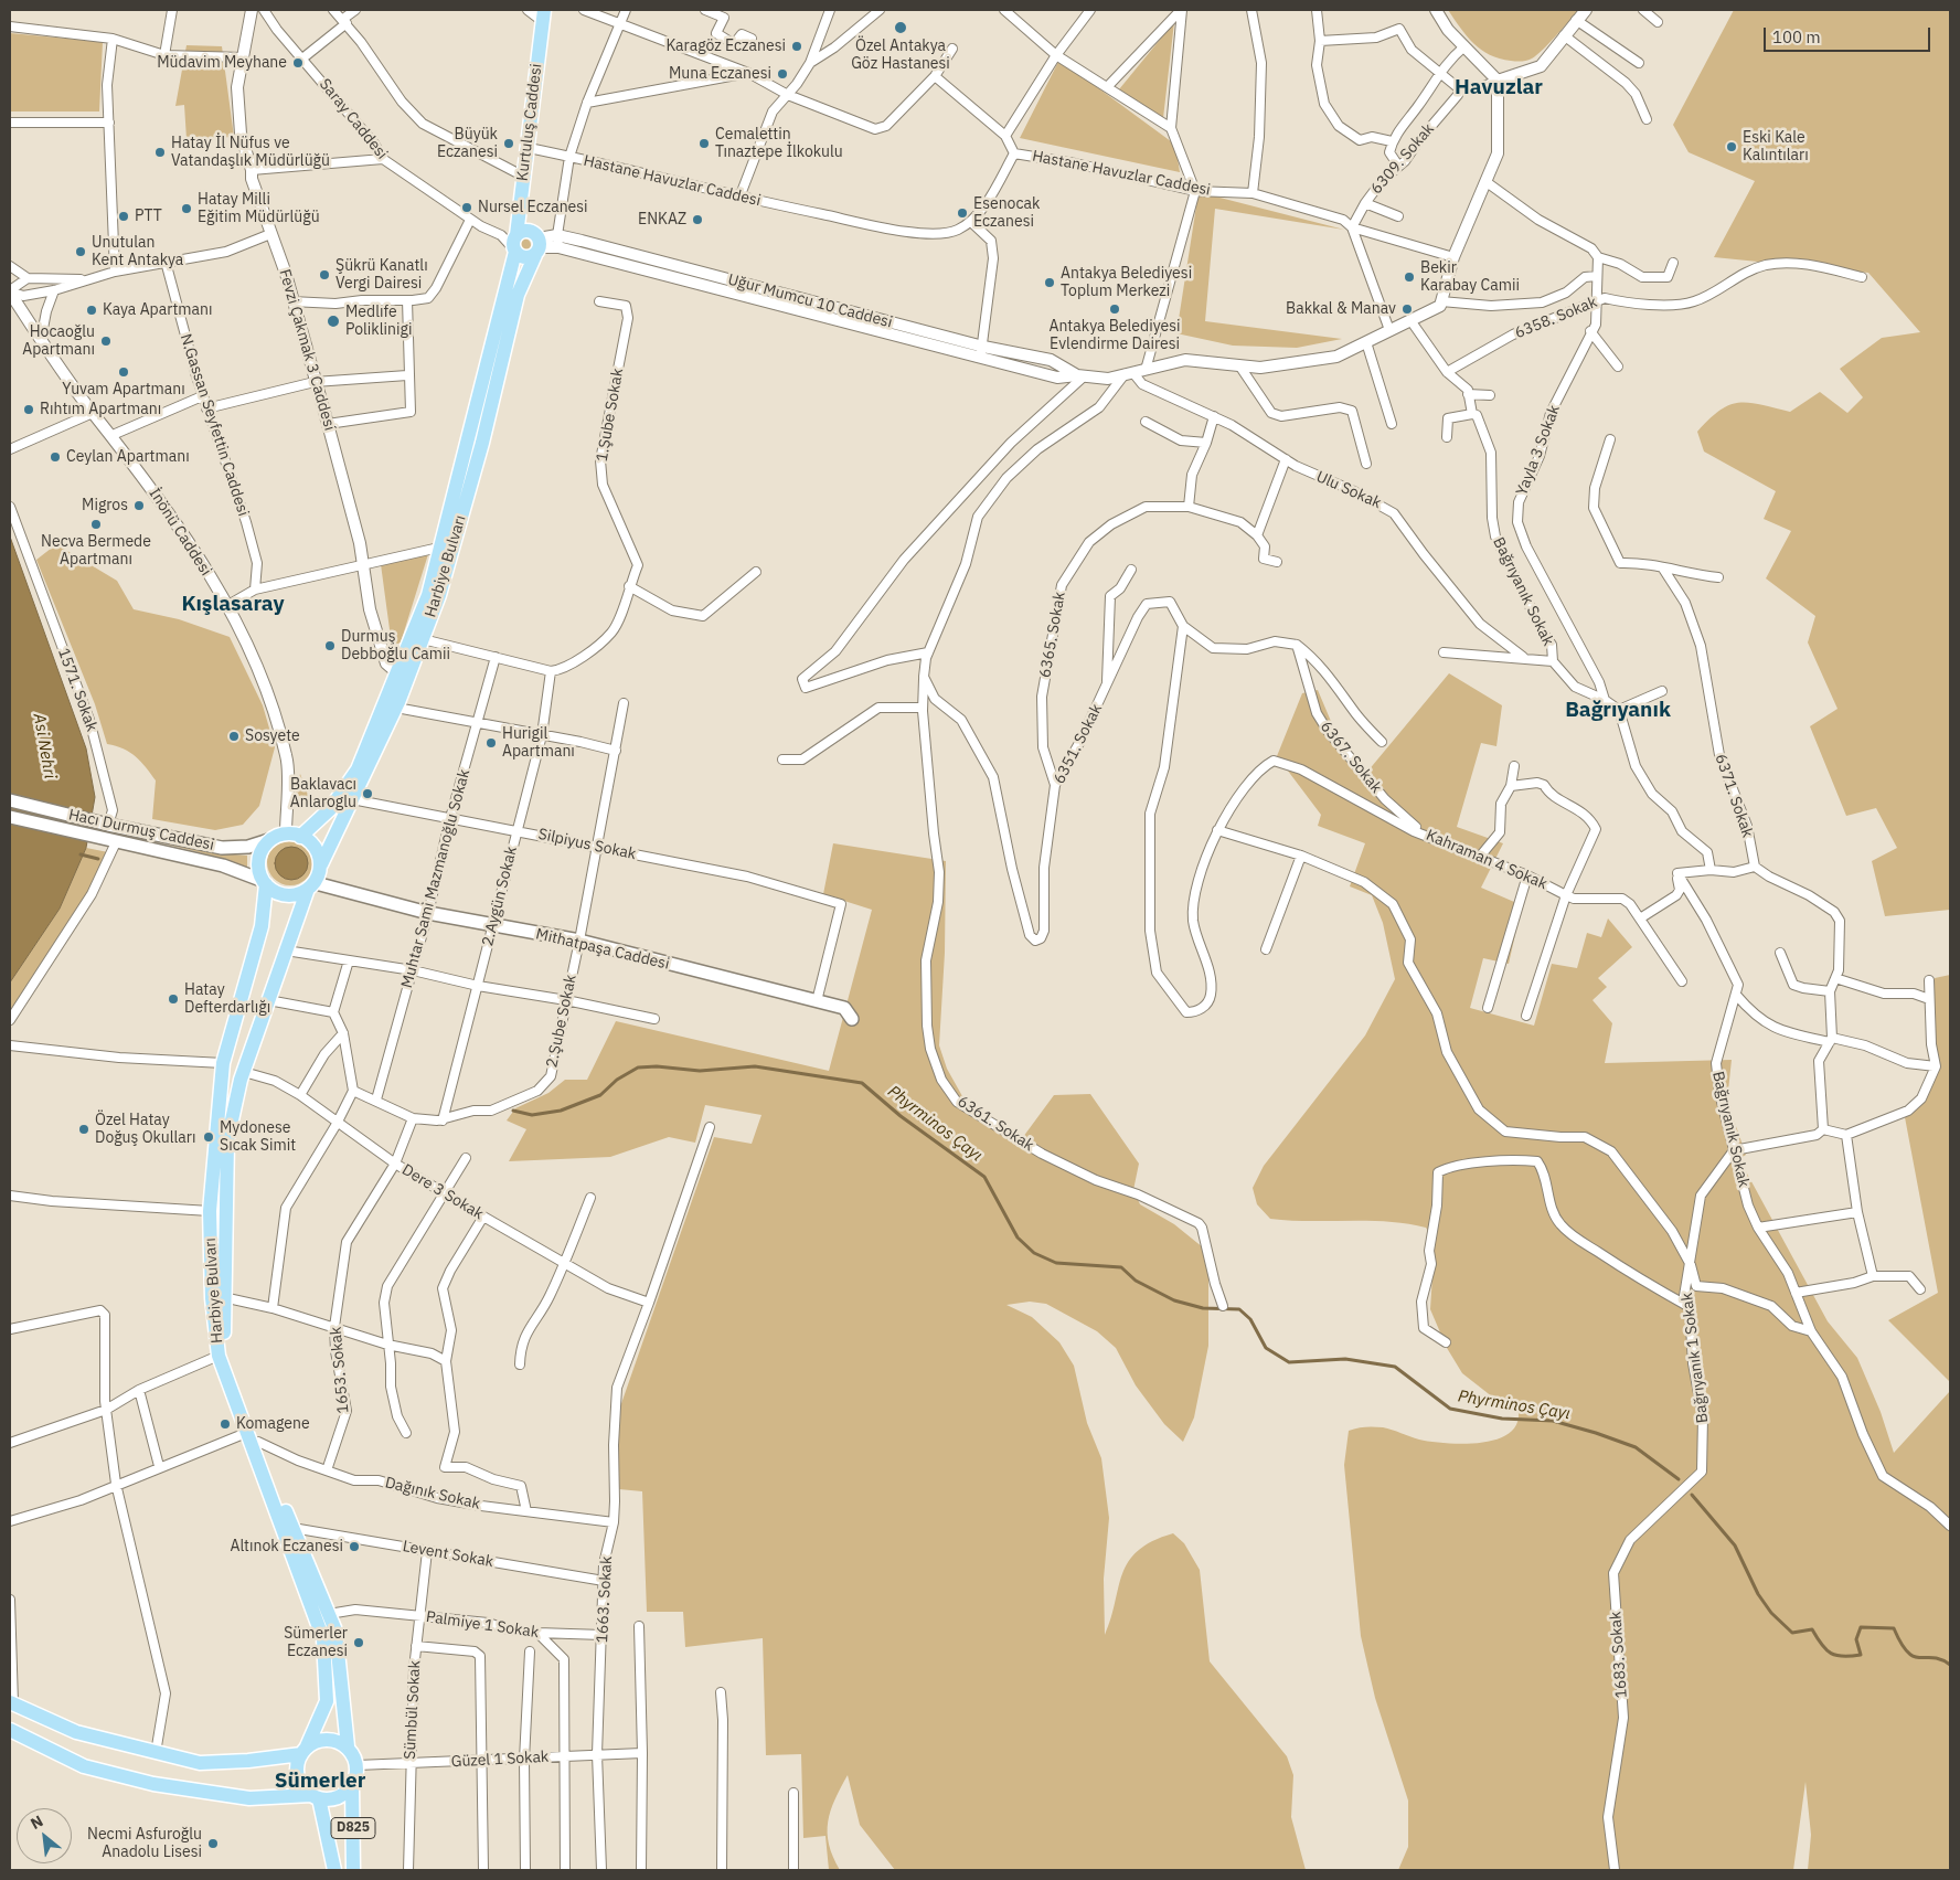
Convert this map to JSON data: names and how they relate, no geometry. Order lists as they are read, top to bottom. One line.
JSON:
{"streets":{"main road":["Kurtuluş Caddesi","Uğur Mumcu 10 Caddesi","Harbiye Bulvarı","Hacı Durmuş Caddesi","Mithatpaşa Caddesi","D825"],"street":["Saray Caddesi","6309. Sokak","Hastane Havuzlar Caddesi","6358. Sokak","Fevzi Çakmak 3 Caddesi","1.Şube Sokak","N.Gassan Seyfettin Caddesi","Yayla 3 Sokak","Ulu Sokak","İnönü Caddesi","Bağrıyanık Sokak","6365. Sokak","1571. Sokak","6351. Sokak","6367. Sokak","6371. Sokak","Silpiyus Sokak","Kahraman 4 Sokak","Muhtar Sami Mazmanoğlu Sokak","2.Aygün Sokak","2.Şube Sokak","6361. Sokak","Dere 3 Sokak","Bağrıyanık 1 Sokak","1653. Sokak","Dağınık Sokak","Levent Sokak","1663. Sokak","Palmiye 1 Sokak","1683. Sokak","Sümbül Sokak","Güzel 1 Sokak"]},"crossings":[["Saray Caddesi","Kurtuluş Caddesi"],["Saray Caddesi","Uğur Mumcu 10 Caddesi"],["Saray Caddesi","Harbiye Bulvarı"],["Kurtuluş Caddesi","Hastane Havuzlar Caddesi"],["Kurtuluş Caddesi","Uğur Mumcu 10 Caddesi"],["Kurtuluş Caddesi","Harbiye Bulvarı"],["6309. Sokak","Hastane Havuzlar Caddesi"],["Uğur Mumcu 10 Caddesi","Ulu Sokak"],["Uğur Mumcu 10 Caddesi","Harbiye Bulvarı"],["6358. Sokak","Yayla 3 Sokak"],["Fevzi Çakmak 3 Caddesi","Harbiye Bulvarı"],["1.Şube Sokak","2.Aygün Sokak"],["Yayla 3 Sokak","Bağrıyanık Sokak"],["İnönü Caddesi","Harbiye Bulvarı"],["İnönü Caddesi","Hacı Durmuş Caddesi"],["İnönü Caddesi","Mithatpaşa Caddesi"],["Harbiye Bulvarı","Hacı Durmuş Caddesi"],["Harbiye Bulvarı","Silpiyus Sokak"],["Harbiye Bulvarı","Mithatpaşa Caddesi"],["Harbiye Bulvarı","Dere 3 Sokak"],["Harbiye Bulvarı","Dağınık Sokak"],["Harbiye Bulvarı","Levent Sokak"],["Harbiye Bulvarı","Palmiye 1 Sokak"],["Harbiye Bulvarı","Güzel 1 Sokak"],["Harbiye Bulvarı","D825"],["Bağrıyanık Sokak","Bağrıyanık 1 Sokak"],["6365. Sokak","6351. Sokak"],["1571. Sokak","Hacı Durmuş Caddesi"],["6351. Sokak","6361. Sokak"],["6367. Sokak","Kahraman 4 Sokak"],["Hacı Durmuş Caddesi","Mithatpaşa Caddesi"],["Silpiyus Sokak","Muhtar Sami Mazmanoğlu Sokak"],["Silpiyus Sokak","2.Aygün Sokak"],["Silpiyus Sokak","Mithatpaşa Caddesi"],["Silpiyus Sokak","2.Şube Sokak"],["Muhtar Sami Mazmanoğlu Sokak","Mithatpaşa Caddesi"],["2.Aygün Sokak","Mithatpaşa Caddesi"],["2.Aygün Sokak","2.Şube Sokak"],["Mithatpaşa Caddesi","2.Şube Sokak"],["Dere 3 Sokak","1653. Sokak"],["Dere 3 Sokak","1663. Sokak"],["Bağrıyanık 1 Sokak","1683. Sokak"],["1653. Sokak","Dağınık Sokak"],["Dağınık Sokak","1663. Sokak"],["Levent Sokak","1663. Sokak"],["Levent Sokak","Sümbül Sokak"],["1663. Sokak","Palmiye 1 Sokak"],["1663. Sokak","Güzel 1 Sokak"],["Palmiye 1 Sokak","Sümbül Sokak"],["Sümbül Sokak","Güzel 1 Sokak"],["Güzel 1 Sokak","D825"]],"districts":["Havuzlar","Kışlasaray","Bağrıyanık","Sümerler"],"water":["Asi Nehri","Phyrminos Çayı"],"places":["Özel Antakya Göz Hastanesi","Karagöz Eczanesi","Müdavim Meyhane","Muna Eczanesi","Büyük Eczanesi","Cemalettin Tınaztepe İlkokulu","Eski Kale Kalıntıları","Hatay İl Nüfus ve Vatandaşlık Müdürlüğü","Nursel Eczanesi","Hatay Milli Eğitim Müdürlüğü","Esenocak Eczanesi","PTT","ENKAZ","Unutulan Kent Antakya","Şükrü Kanatlı Vergi Dairesi","Bekir Karabay Camii","Antakya Belediyesi Toplum Merkezi","Antakya Belediyesi Evlendirme Dairesi","Bakkal & Manav","Kaya Apartmanı","Medlıfe Poliklinigi","Hocaoğlu Apartmanı","Yuvam Apartmanı","Rıhtım Apartmanı","Ceylan Apartmanı","Migros","Necva Bermede Apartmanı","Durmuş Debboğlu Camii","Sosyete","Hurigil Apartmanı","Baklavacı Anlaroglu","Hatay Defterdarlığı","Özel Hatay Doğuş Okulları","Mydonese Sıcak Simit","Komagene","Altınok Eczanesi","Sümerler Eczanesi","Necmi Asfuroğlu Anadolu Lisesi"],"scale_bar":"100 m","north":"top left"}
